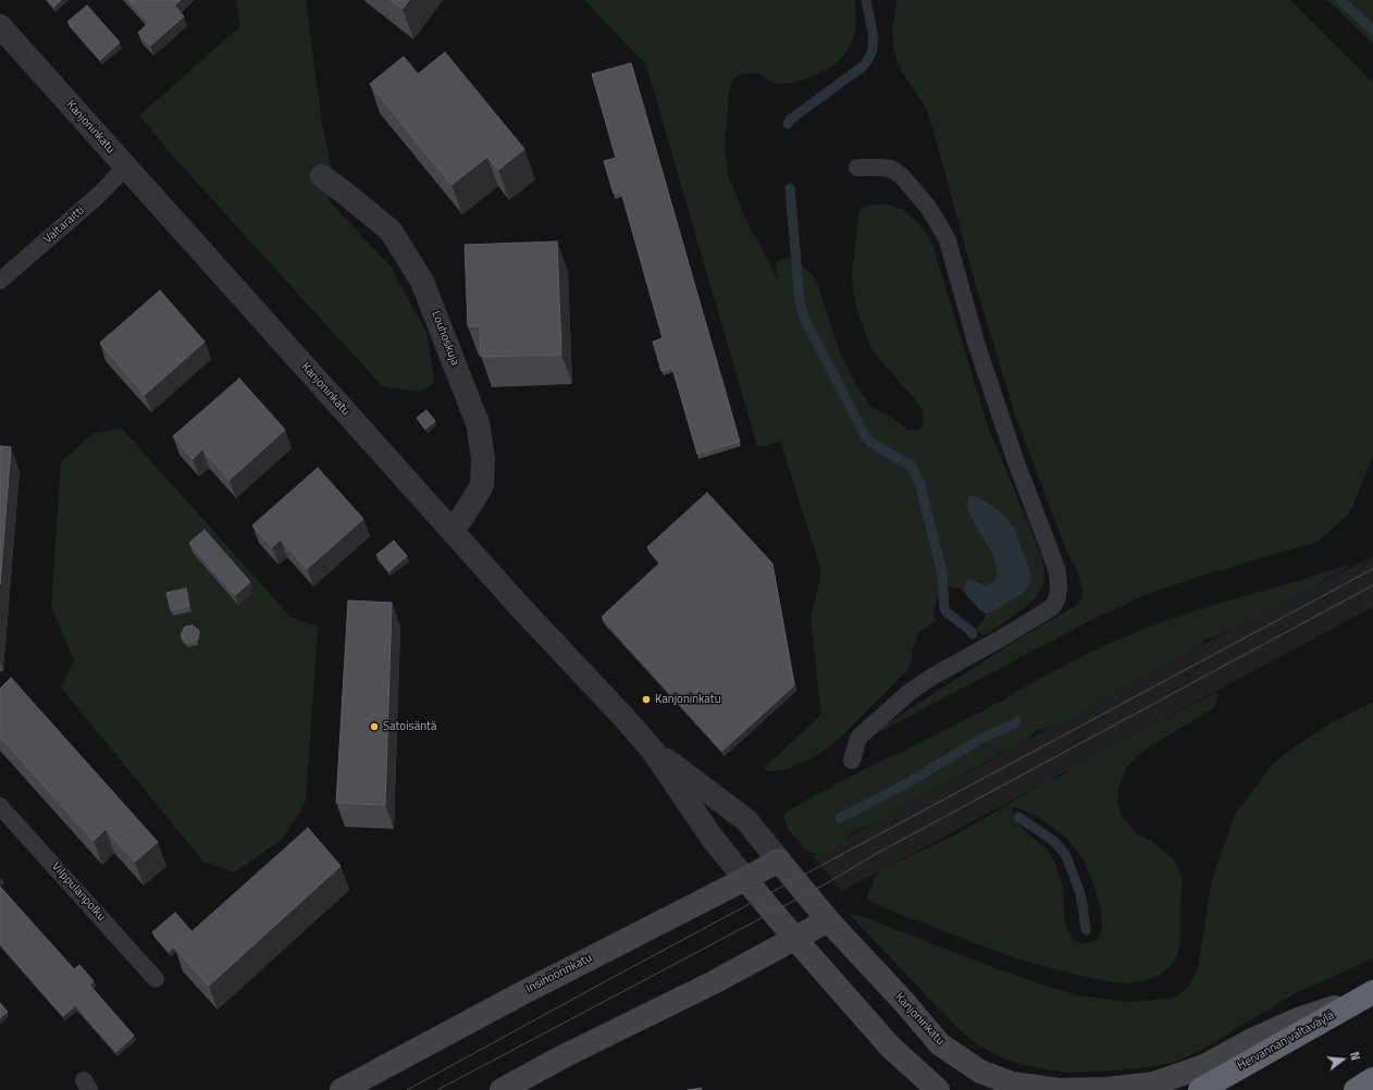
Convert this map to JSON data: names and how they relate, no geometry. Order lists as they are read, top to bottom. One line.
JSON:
{"streets":{"highway":["Hervannan valtaväylä"],"main road":["Kanjoninkatu","Insinöörinkatu"],"street":["Louhoskuja"],"lane":["Valtaraitti","Vilppulanpolku"]},"crossings":[["Kanjoninkatu","Valtaraitti"],["Kanjoninkatu","Louhoskuja"],["Kanjoninkatu","Insinöörinkatu"],["Kanjoninkatu","Hervannan valtaväylä"]],"places":["Kanjoninkatu","Satoisäntä"],"north":"right"}
